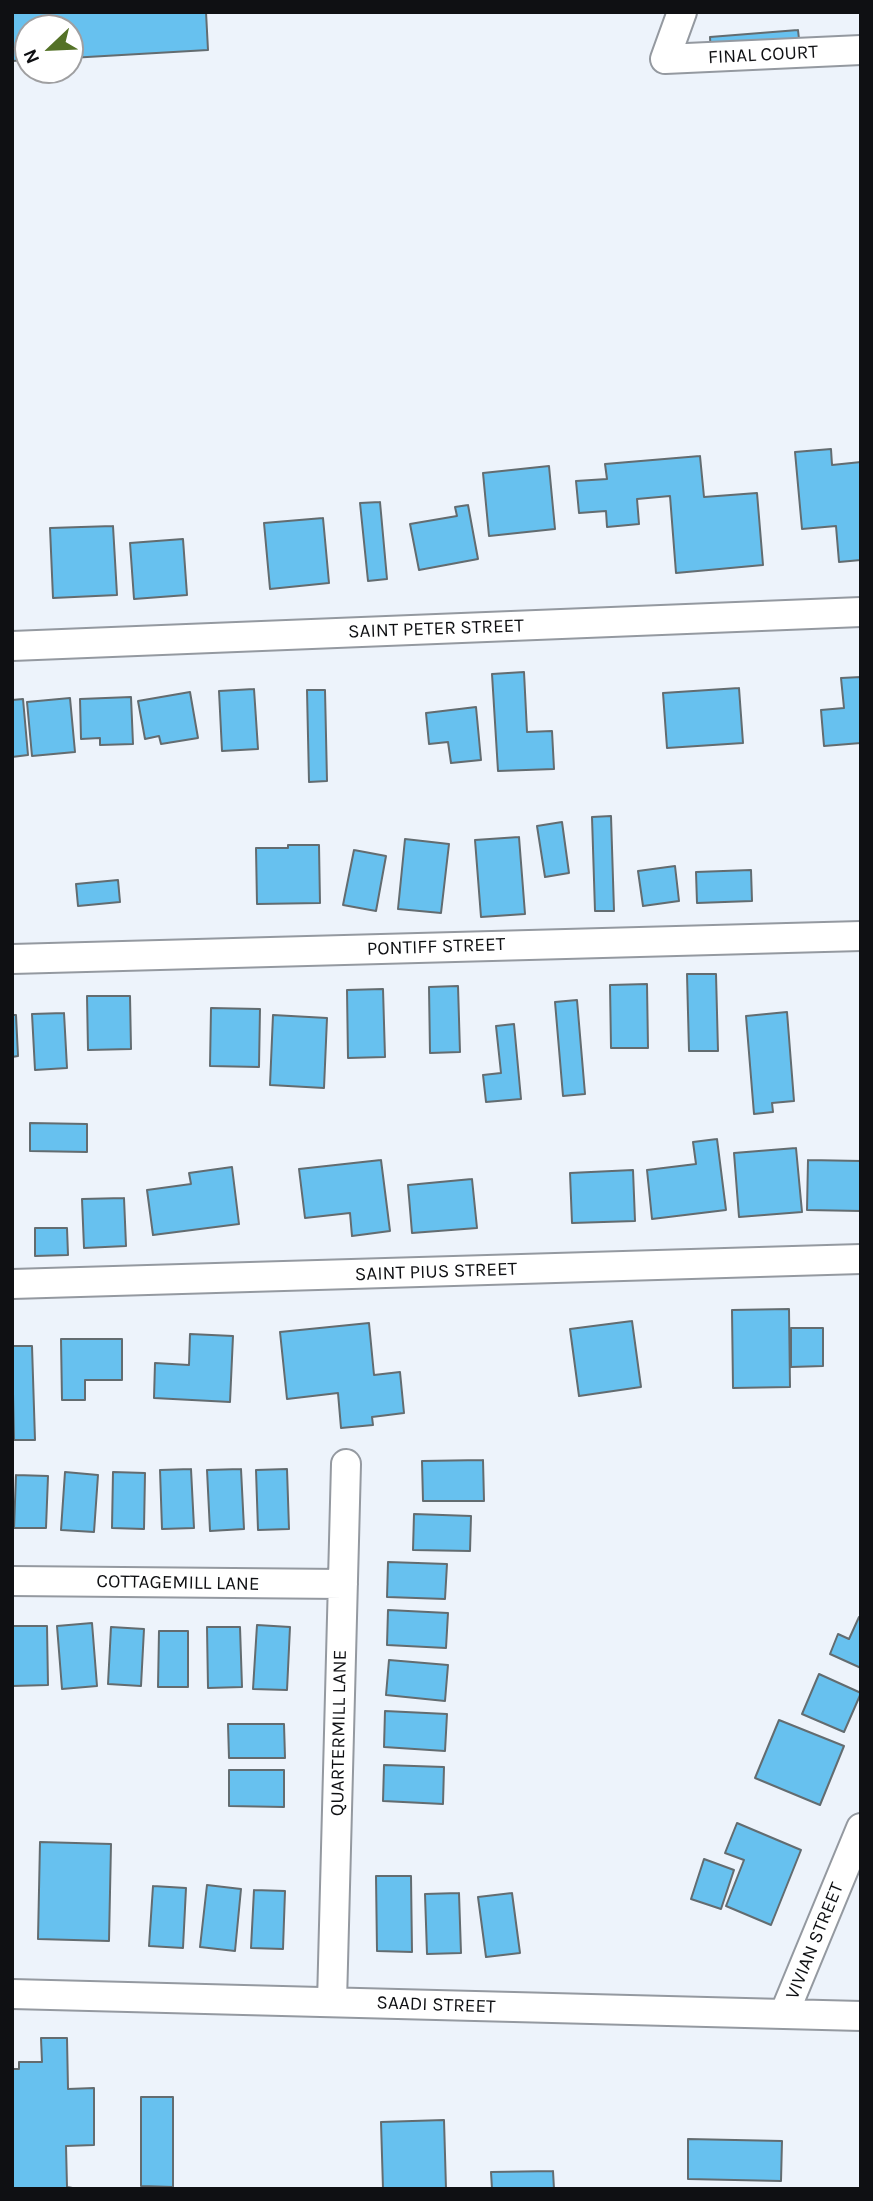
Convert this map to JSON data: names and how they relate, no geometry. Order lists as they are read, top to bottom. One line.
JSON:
{"streets":{"street":["FINAL COURT","SAINT PETER STREET","PONTIFF STREET","SAINT PIUS STREET","COTTAGEMILL LANE","QUARTERMILL LANE","VIVIAN STREET","SAADI STREET"]},"crossings":[["COTTAGEMILL LANE","QUARTERMILL LANE"],["QUARTERMILL LANE","SAADI STREET"],["VIVIAN STREET","SAADI STREET"]],"north":"bottom left"}
